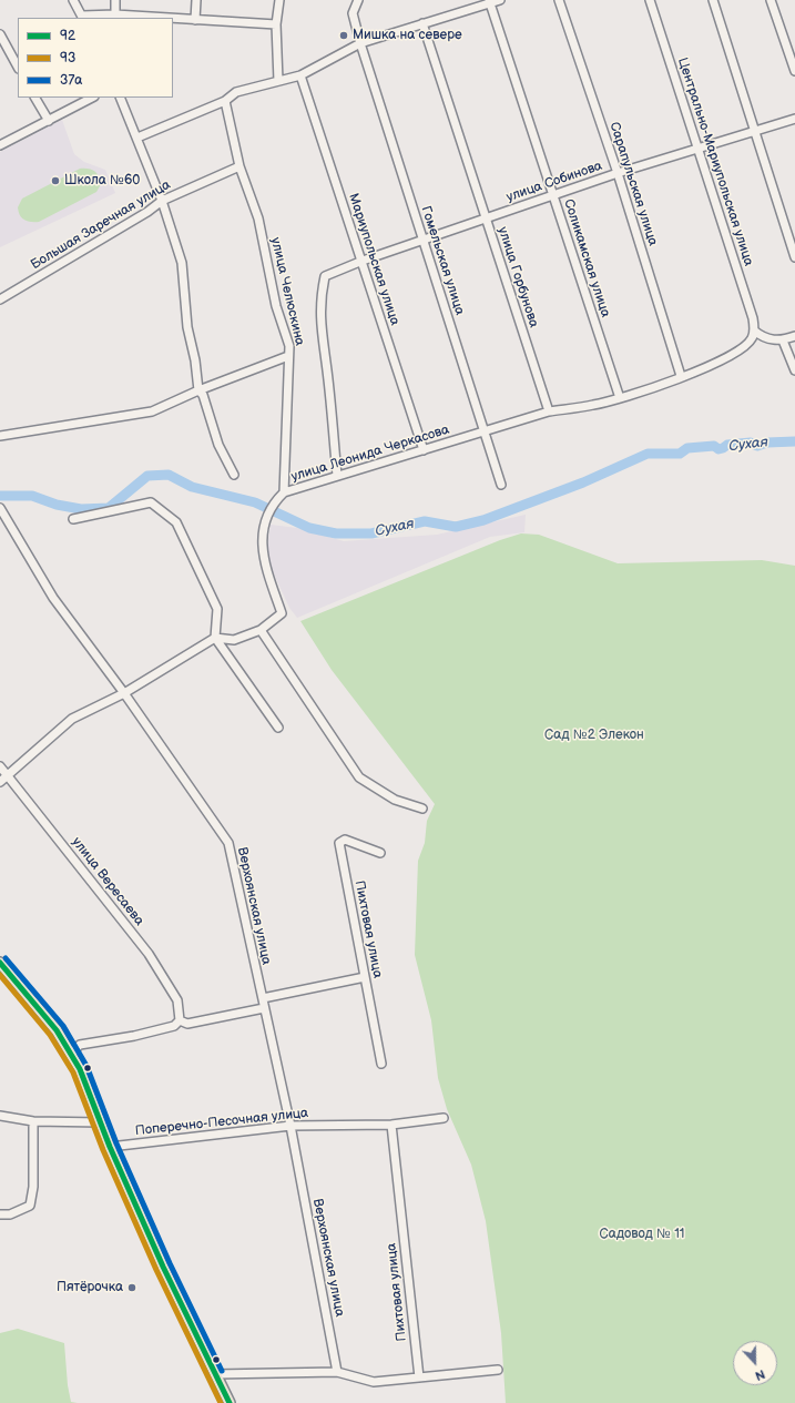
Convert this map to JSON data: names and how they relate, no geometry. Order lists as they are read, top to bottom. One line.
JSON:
{"streets":{"street":["Центрально-Мариупольская улица","улица Собинова","Сарапульская улица","Большая Заречная улица","Соликамская улица","Мариупольская улица","Гомельская улица","улица Горбунова","улица Челюскина","улица Леонида Черкасова","улица Вересаева","Верхоянская улица","Пихтовая улица","Поперечно-Песочная улица"]},"crossings":[["Центрально-Мариупольская улица","улица Собинова"],["Центрально-Мариупольская улица","улица Леонида Черкасова"],["улица Собинова","Сарапульская улица"],["улица Собинова","Соликамская улица"],["улица Собинова","Мариупольская улица"],["улица Собинова","Гомельская улица"],["улица Собинова","улица Горбунова"],["улица Собинова","улица Леонида Черкасова"],["Сарапульская улица","улица Леонида Черкасова"],["Большая Заречная улица","улица Челюскина"],["Соликамская улица","улица Леонида Черкасова"],["Мариупольская улица","улица Леонида Черкасова"],["Гомельская улица","улица Леонида Черкасова"],["улица Горбунова","улица Леонида Черкасова"],["улица Челюскина","улица Леонида Черкасова"],["Верхоянская улица","Поперечно-Песочная улица"],["Пихтовая улица","Поперечно-Песочная улица"]],"water":["Сухая"],"parks":["Сад №2 Элекон","Садовод № 11"],"places":["Мишка на севере","Школа №60","Пятёрочка"],"lines":["transit line 37а","transit line 92","transit line 93"],"legend":["92","93","37а"],"north":"bottom"}
